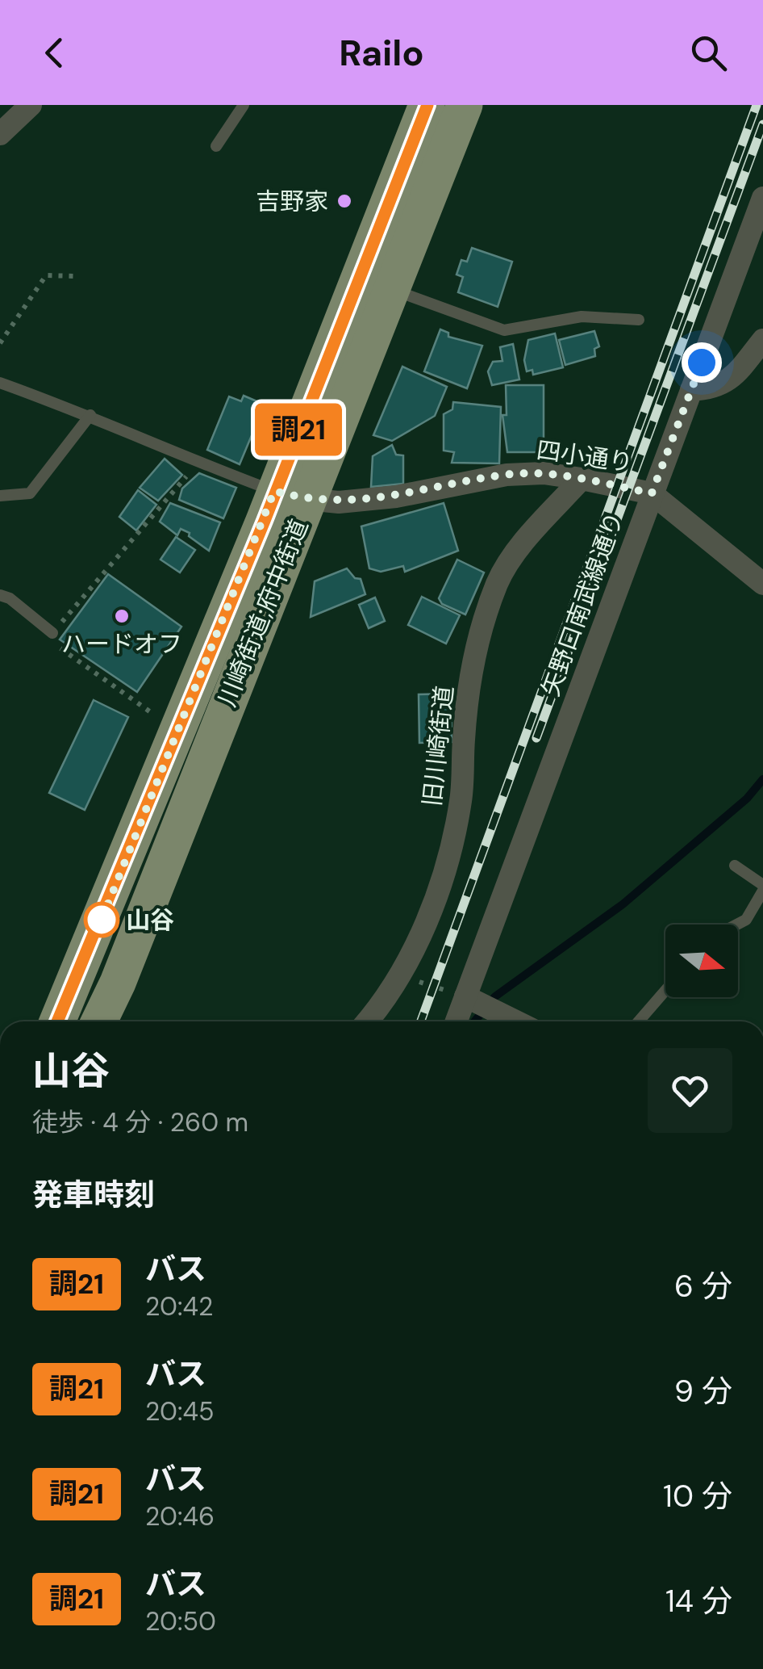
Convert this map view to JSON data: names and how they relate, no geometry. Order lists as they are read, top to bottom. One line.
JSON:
{"streets":{"main road":["川崎街道;府中街道"],"street":["四小通り","矢野口南武線通り","旧川崎街道"]},"crossings":[["四小通り","矢野口南武線通り"],["四小通り","川崎街道;府中街道"],["四小通り","旧川崎街道"]],"places":["吉野家","ハードオフ","山谷"],"lines":["bus line 調21"],"north":"right","page":{"header":"Railo","on_map":"調21","heading":[["山谷","徒歩 · 4 分 · 260 m"],"発車時刻"],"list":[{"mark":"調21","name":"バス","note":"20:42","value":"6 分"},{"mark":"調21","name":"バス","note":"20:45","value":"9 分"},{"mark":"調21","name":"バス","note":"20:46","value":"10 分"},{"mark":"調21","name":"バス","note":"20:50","value":"14 分"}]}}
